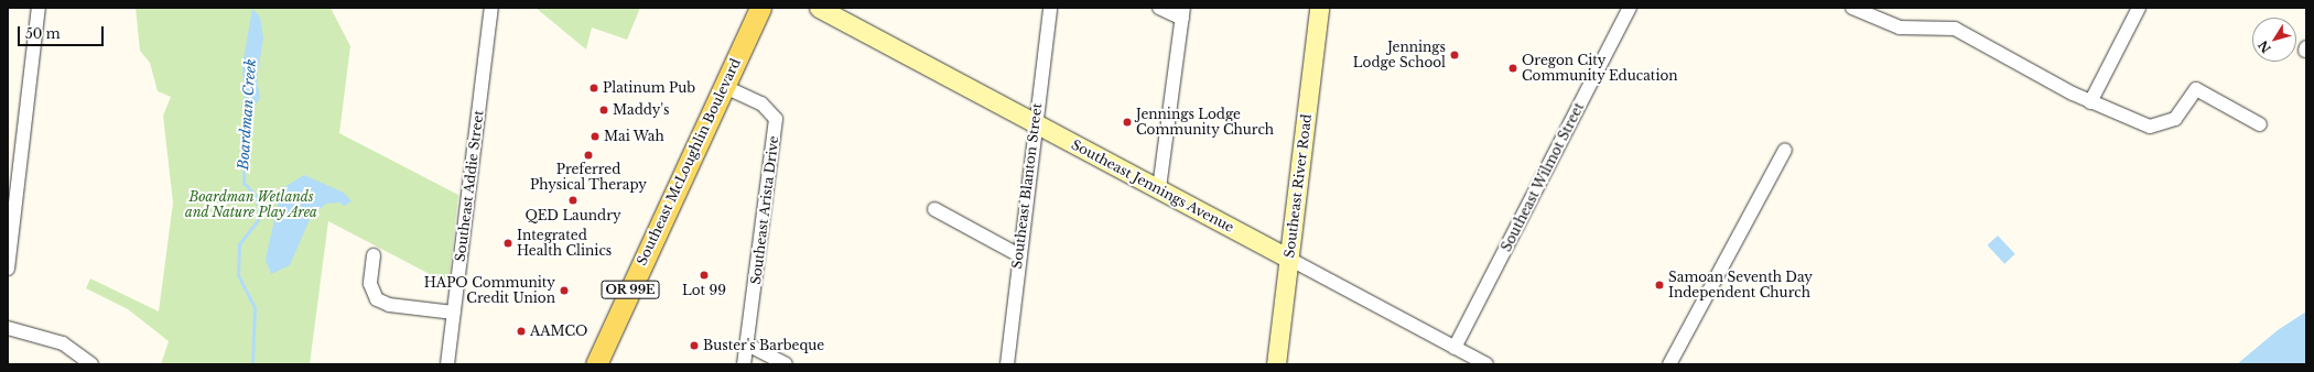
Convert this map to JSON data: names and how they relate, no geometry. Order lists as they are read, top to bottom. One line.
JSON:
{"streets":{"main road":["Southeast McLoughlin Boulevard","OR 99E"],"street":["Southeast Wilmot Street","Southeast Addie Street","Southeast Blanton Street","Southeast Jennings Avenue","Southeast River Road","Southeast Arista Drive"]},"crossings":[["Southeast McLoughlin Boulevard","Southeast Arista Drive"],["Southeast Wilmot Street","Southeast Jennings Avenue"],["Southeast Blanton Street","Southeast Jennings Avenue"],["Southeast Jennings Avenue","Southeast River Road"]],"water":["Boardman Creek"],"parks":["Boardman Wetlands and Nature Play Area"],"places":["Jennings Lodge School","Oregon City Community Education","Platinum Pub","Maddy's","Jennings Lodge Community Church","Mai Wah","Preferred Physical Therapy","QED Laundry","Integrated Health Clinics","Lot 99","Samoan Seventh Day Independent Church","HAPO Community Credit Union","AAMCO","Buster's Barbeque"],"scale_bar":"50 m","north":"bottom left"}
